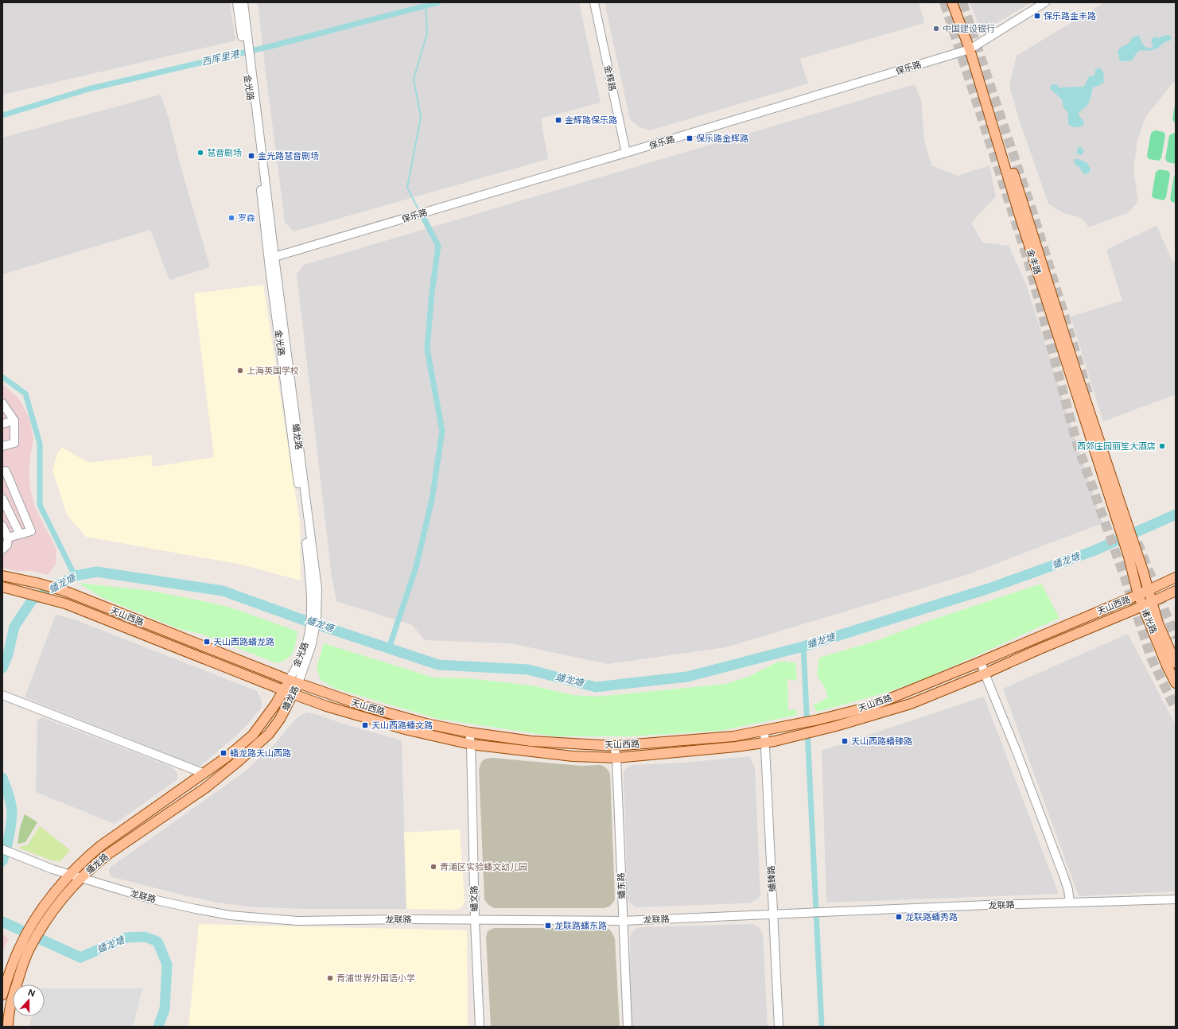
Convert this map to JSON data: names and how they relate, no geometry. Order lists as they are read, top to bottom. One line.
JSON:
{"streets":{"main road":["金丰路","蟠龙路","天山西路","诸光路"],"street":["保乐路","金辉路","金光路","蟠臻路","蟠东路","龙联路","蟠文路"]},"crossings":[["保乐路","金辉路"],["保乐路","金光路"],["保乐路","金丰路"],["保乐路","蟠龙路"],["金光路","蟠龙路"],["金丰路","诸光路"],["蟠龙路","天山西路"],["蟠龙路","龙联路"],["天山西路","诸光路"],["天山西路","蟠臻路"],["天山西路","蟠东路"],["天山西路","蟠文路"],["蟠臻路","龙联路"],["蟠东路","龙联路"],["龙联路","蟠文路"]],"water":["西厍里港","蟠龙塘"],"places":{"transit":["保乐路金丰路","金辉路保乐路","保乐路金辉路","金光路慧音剧场","天山西路蟠龙路","天山西路蟠文路","天山西路蟠臻路","蟠龙路天山西路","龙联路蟠秀路","龙联路蟠东路"],"other":["中国建设银行","慧音剧场","罗森","上海英国学校","西郊庄园丽笙大酒店","青浦区实验蟠文幼儿园","青浦世界外国语小学"]},"north":"top"}
